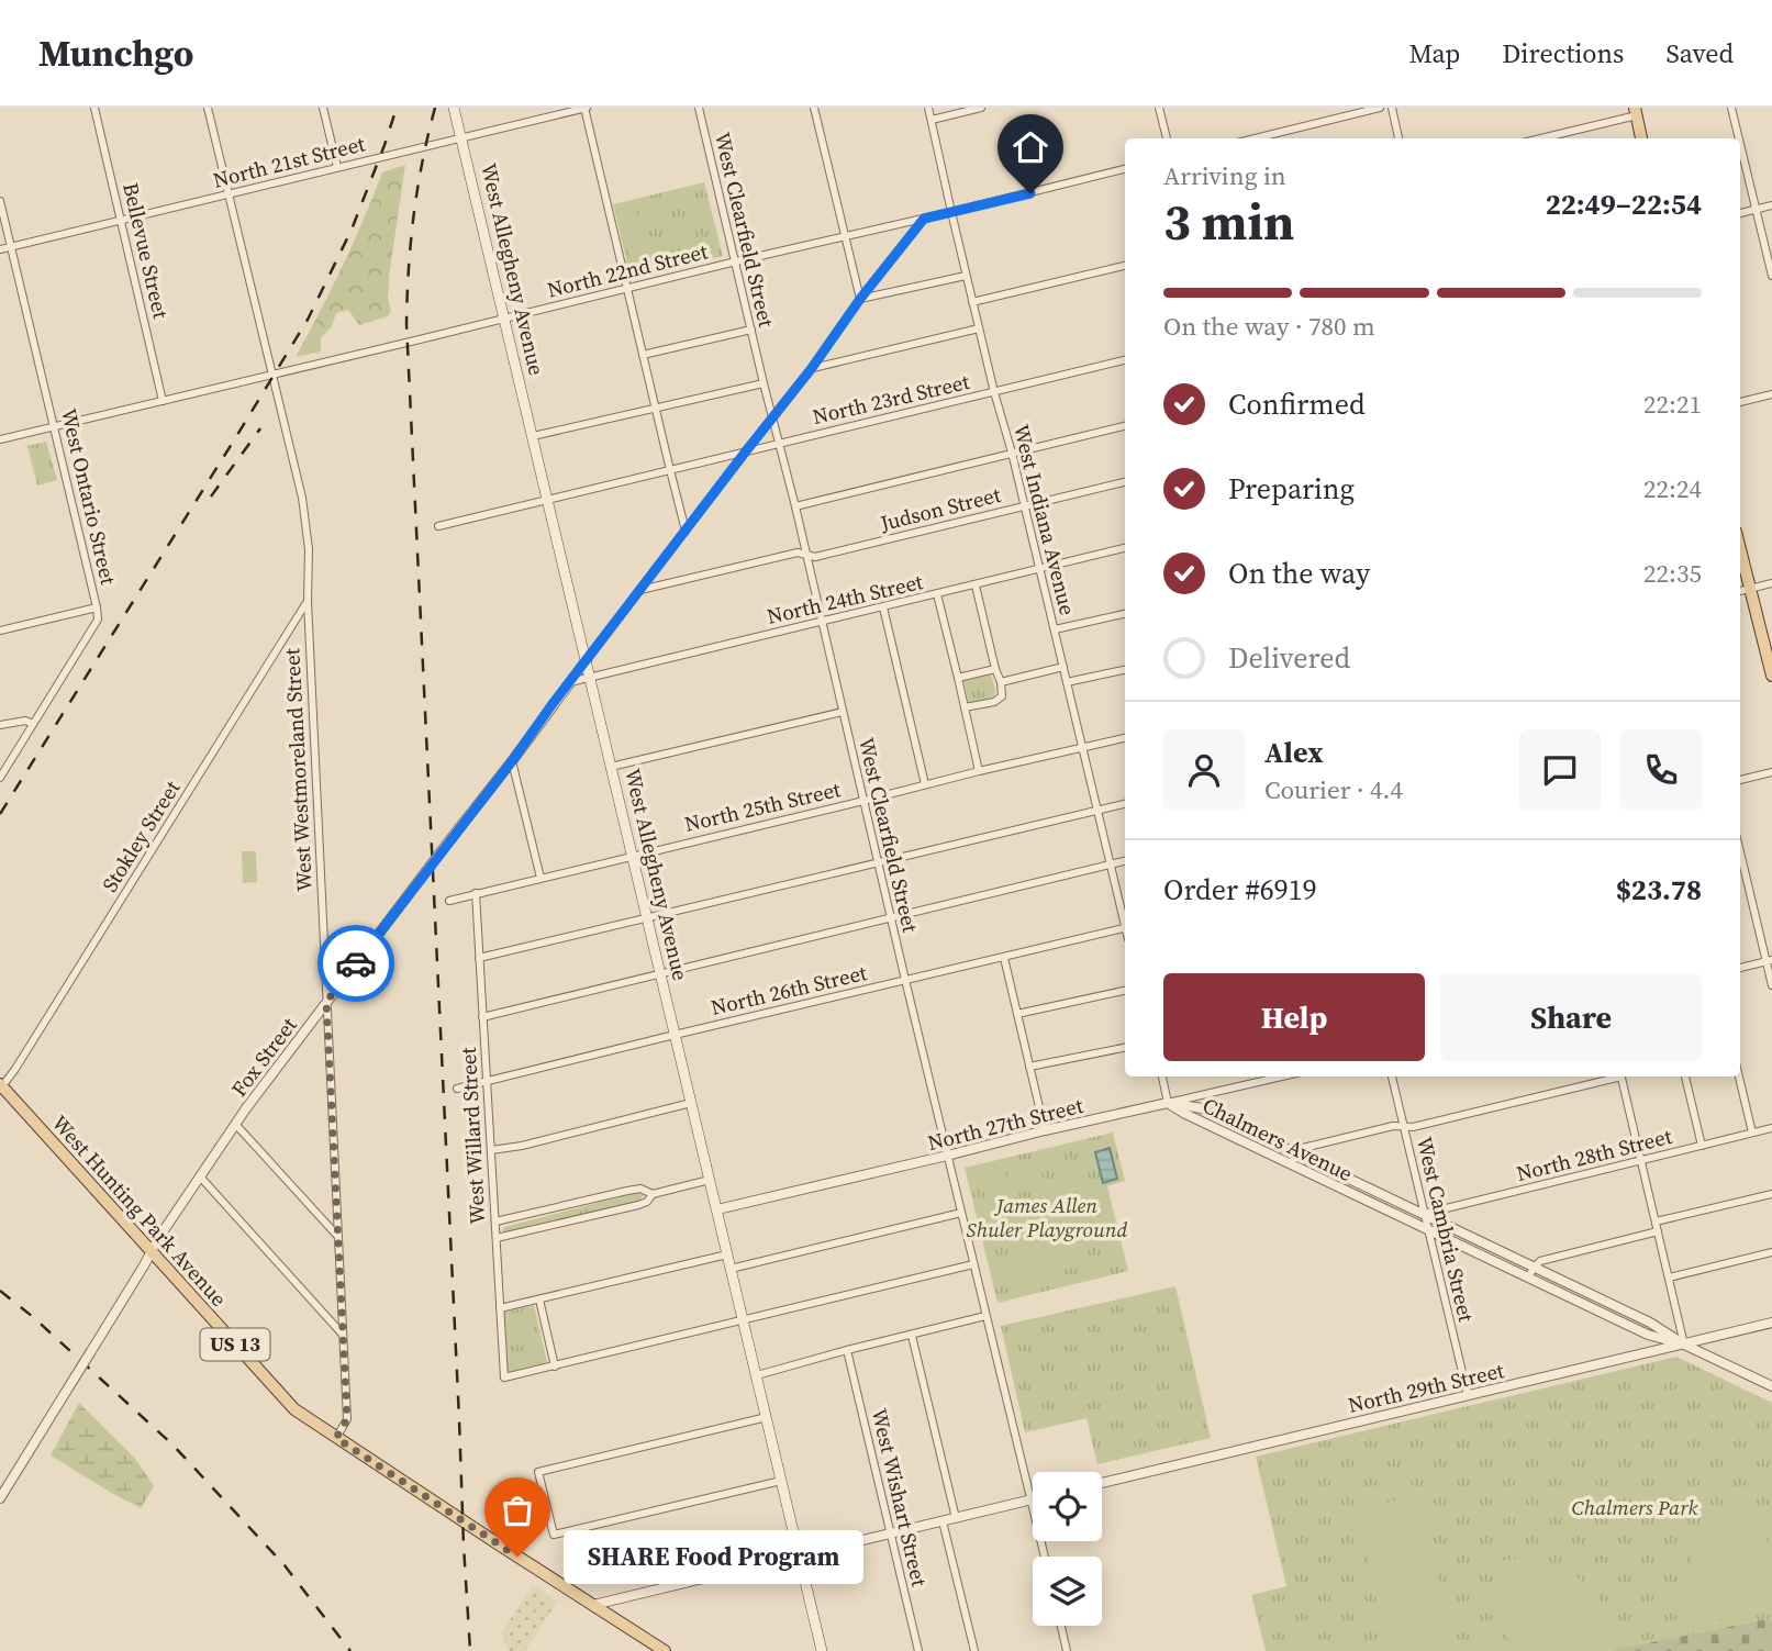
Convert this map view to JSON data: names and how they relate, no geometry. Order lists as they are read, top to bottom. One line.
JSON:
{"streets":{"main road":["West Allegheny Avenue","West Hunting Park Avenue","US 13"],"street":["North 21st Street","West Clearfield Street","Bellevue Street","North 22nd Street","North 23rd Street","West Ontario Street","Judson Street","West Indiana Avenue","North 24th Street","West Westmoreland Street","North 25th Street","Stokley Street","North 26th Street","Fox Street","North 27th Street","West Willard Street","Chalmers Avenue","North 28th Street","West Cambria Street","North 29th Street","West Wishart Street"]},"crossings":[["North 21st Street","Bellevue Street"],["North 21st Street","West Allegheny Avenue"],["North 21st Street","West Ontario Street"],["North 21st Street","West Westmoreland Street"],["West Clearfield Street","North 22nd Street"],["West Clearfield Street","North 23rd Street"],["West Clearfield Street","Judson Street"],["West Clearfield Street","North 24th Street"],["West Clearfield Street","North 25th Street"],["West Clearfield Street","North 26th Street"],["West Clearfield Street","Fox Street"],["West Clearfield Street","North 27th Street"],["Bellevue Street","North 22nd Street"],["West Allegheny Avenue","North 22nd Street"],["West Allegheny Avenue","North 23rd Street"],["West Allegheny Avenue","North 24th Street"],["West Allegheny Avenue","North 25th Street"],["West Allegheny Avenue","North 26th Street"],["West Allegheny Avenue","Fox Street"],["West Allegheny Avenue","North 27th Street"],["North 22nd Street","West Ontario Street"],["North 22nd Street","West Indiana Avenue"],["North 22nd Street","West Westmoreland Street"],["North 22nd Street","Fox Street"],["North 23rd Street","West Indiana Avenue"],["North 23rd Street","Fox Street"],["Judson Street","West Indiana Avenue"],["Judson Street","Fox Street"],["West Indiana Avenue","North 24th Street"],["West Indiana Avenue","North 25th Street"],["North 24th Street","Fox Street"],["West Westmoreland Street","Stokley Street"],["West Westmoreland Street","Fox Street"],["West Westmoreland Street","West Hunting Park Avenue"],["North 25th Street","West Willard Street"],["Stokley Street","West Hunting Park Avenue"],["North 26th Street","West Willard Street"],["Fox Street","West Hunting Park Avenue"],["North 27th Street","Chalmers Avenue"],["Chalmers Avenue","North 28th Street"],["Chalmers Avenue","West Cambria Street"],["Chalmers Avenue","North 29th Street"],["North 28th Street","West Cambria Street"],["West Cambria Street","North 29th Street"]],"parks":["James Allen Shuler Playground","Chalmers Park"],"places":["SHARE Food Program"],"page":{"header":"Munchgo","nav":["Map","Directions","Saved"],"heading":["3 min","Arriving in","22:49–22:54"],"panel":["Alex","Courier · 4.4","Order #6919","$23.78"],"bar":"On the way · 780 m","list":[["Confirmed","22:21"],["Preparing","22:24"],["On the way","22:35"],"Delivered"],"buttons":["Help","Share"],"bubble":"SHARE Food Program"}}
